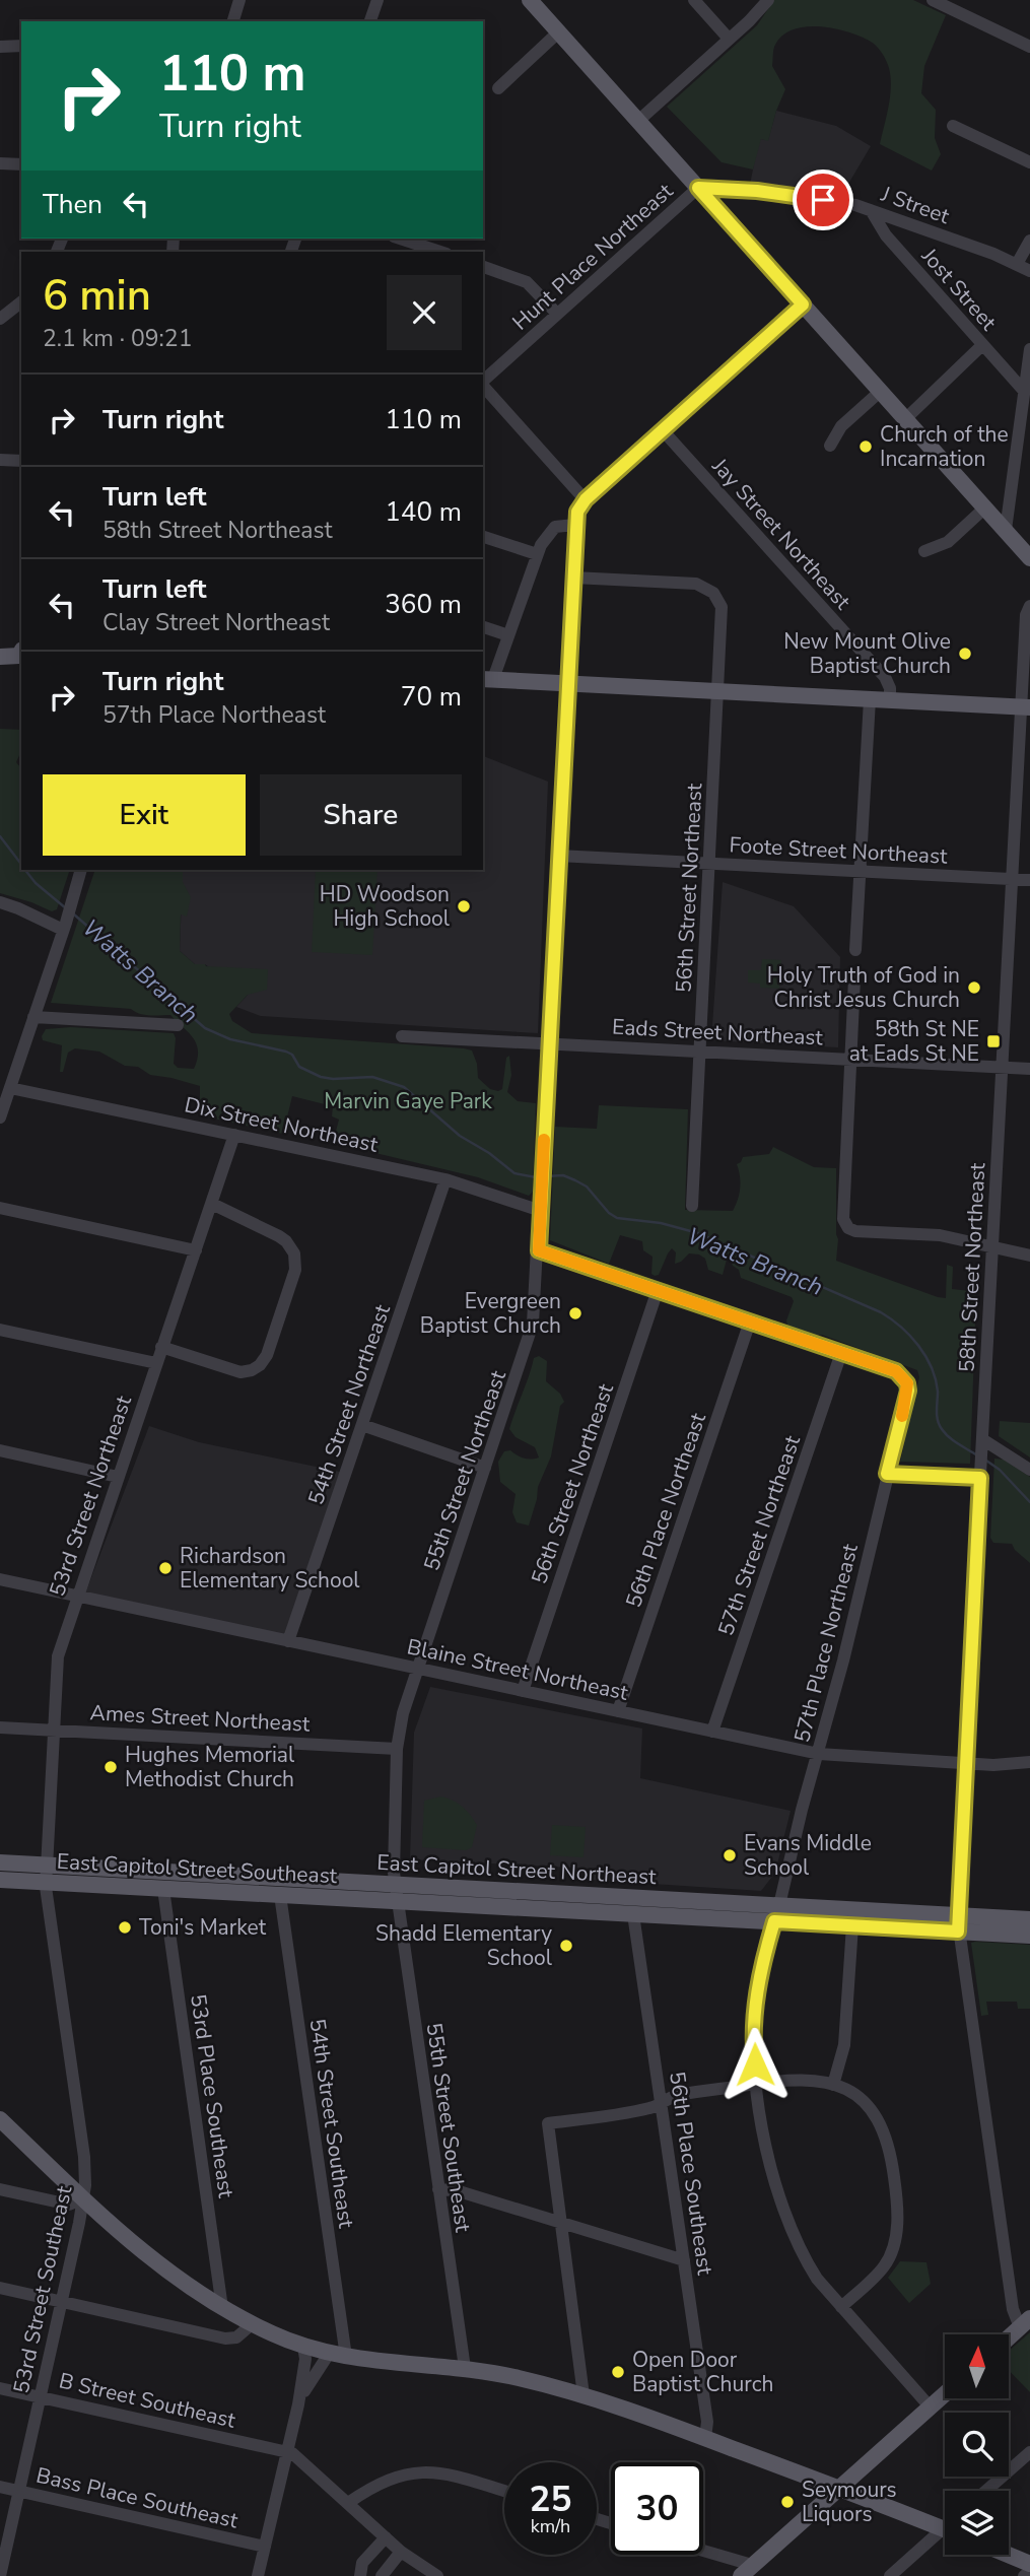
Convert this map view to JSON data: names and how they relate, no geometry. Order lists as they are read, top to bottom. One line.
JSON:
{"streets":{"main road":["East Capitol Street Southeast","East Capitol Street Northeast"],"street":["J Street","Hunt Place Northeast","Jost Street","Jay Street Northeast","Foote Street Northeast","56th Street Northeast","Eads Street Northeast","Dix Street Northeast","58th Street Northeast","54th Street Northeast","55th Street Northeast","53rd Street Northeast","56th Place Northeast","57th Street Northeast","57th Place Northeast","Blaine Street Northeast","Ames Street Northeast","53rd Place Southeast","54th Street Southeast","55th Street Southeast","56th Place Southeast","53rd Street Southeast","B Street Southeast","Bass Place Southeast"]},"crossings":[["J Street","Hunt Place Northeast"],["J Street","Jost Street"],["Jay Street Northeast","55th Street Northeast"],["Foote Street Northeast","56th Street Northeast"],["Foote Street Northeast","58th Street Northeast"],["Foote Street Northeast","55th Street Northeast"],["56th Street Northeast","Eads Street Northeast"],["56th Street Northeast","55th Street Northeast"],["56th Street Northeast","Blaine Street Northeast"],["Eads Street Northeast","58th Street Northeast"],["Eads Street Northeast","55th Street Northeast"],["Dix Street Northeast","54th Street Northeast"],["Dix Street Northeast","55th Street Northeast"],["Dix Street Northeast","53rd Street Northeast"],["58th Street Northeast","Blaine Street Northeast"],["58th Street Northeast","East Capitol Street Southeast"],["58th Street Northeast","East Capitol Street Northeast"],["54th Street Northeast","Blaine Street Northeast"],["55th Street Northeast","Blaine Street Northeast"],["55th Street Northeast","Ames Street Northeast"],["55th Street Northeast","East Capitol Street Southeast"],["55th Street Northeast","East Capitol Street Northeast"],["55th Street Northeast","55th Street Southeast"],["53rd Street Northeast","Blaine Street Northeast"],["53rd Street Northeast","Ames Street Northeast"],["53rd Street Northeast","East Capitol Street Southeast"],["53rd Street Northeast","East Capitol Street Northeast"],["53rd Street Northeast","53rd Street Southeast"],["56th Place Northeast","Blaine Street Northeast"],["57th Street Northeast","57th Place Northeast"],["57th Street Northeast","Blaine Street Northeast"],["57th Place Northeast","Blaine Street Northeast"],["57th Place Northeast","East Capitol Street Northeast"],["East Capitol Street Southeast","East Capitol Street Northeast"],["East Capitol Street Southeast","53rd Place Southeast"],["East Capitol Street Southeast","54th Street Southeast"],["East Capitol Street Southeast","55th Street Southeast"],["East Capitol Street Southeast","56th Place Southeast"],["East Capitol Street Southeast","53rd Street Southeast"],["East Capitol Street Northeast","55th Street Southeast"],["East Capitol Street Northeast","53rd Street Southeast"],["53rd Street Southeast","B Street Southeast"],["53rd Street Southeast","Bass Place Southeast"]],"water":["Watts Branch"],"parks":["Marvin Gaye Park"],"places":{"other":["Church of the Incarnation","New Mount Olive Baptist Church","HD Woodson High School","Holy Truth of God in Christ Jesus Church","Evergreen Baptist Church","Richardson Elementary School","Hughes Memorial Methodist Church","Evans Middle School","Toni's Market","Shadd Elementary School","Open Door Baptist Church","Seymours Liquors"],"transit":["58th St NE at Eads St NE"]},"north":"top","page":{"turn":["110 m","Turn right"],"then":"Then","heading":["6 min","2.1 km · 09:21"],"list":[{"name":"Turn right","value":"110 m"},{"name":"Turn left","note":"58th Street Northeast","value":"140 m"},{"name":"Turn left","note":"Clay Street Northeast","value":"360 m"},{"name":"Turn right","note":"57th Place Northeast","value":"70 m"}],"buttons":["Exit","Share"],"speed":"25 km/h","limit":"30"}}
